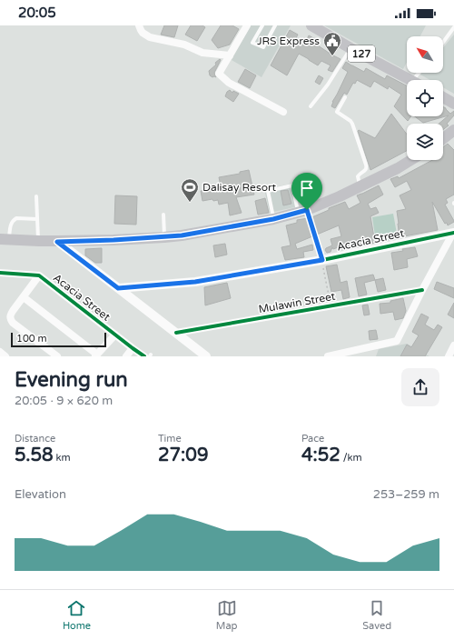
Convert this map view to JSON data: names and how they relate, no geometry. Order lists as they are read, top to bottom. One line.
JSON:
{"streets":{"main road":["127"],"street":["Acacia Street","Mulawin Street"]},"places":{"public building":["JRS Express"],"sports":["Dalisay Resort"]},"scale_bar":"100 m","north":"top left","page":{"status":"20:05","scale":"100 m","heading":["Evening run","20:05 · 9 × 620 m"],"stats":[["Distance","5.58 km"],["Time","27:09"],["Pace","4:52 /km"]],"chart":["Elevation","253–259 m"],"tabs":["Home","Map","Saved"]}}
